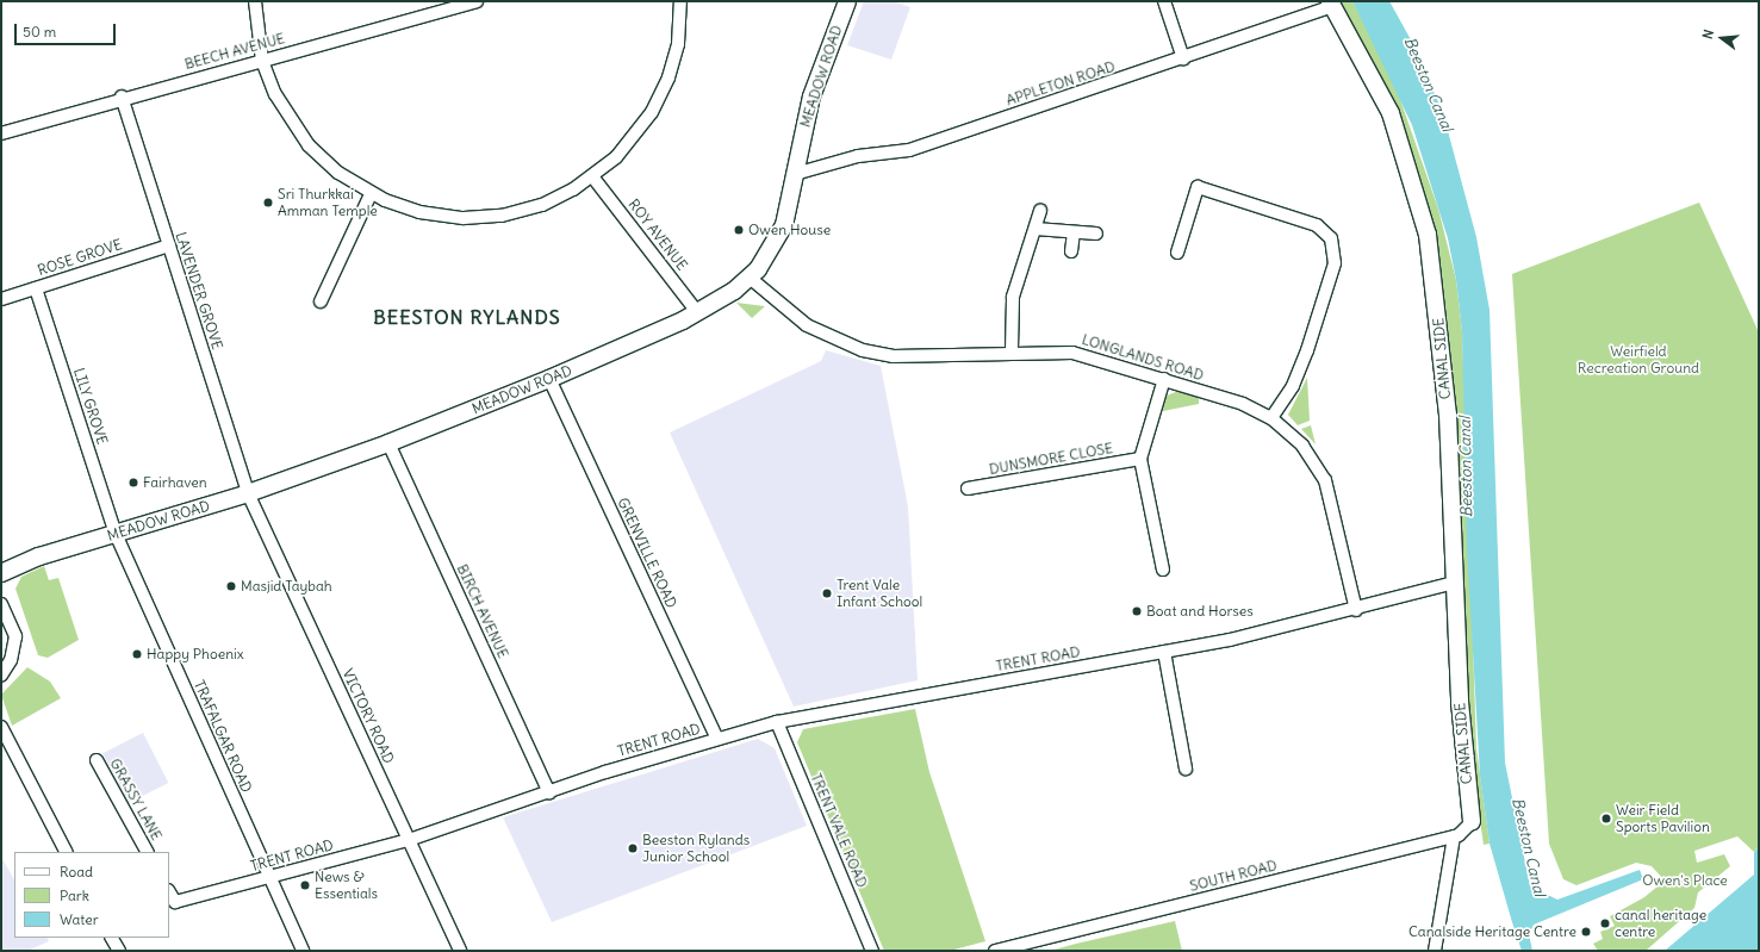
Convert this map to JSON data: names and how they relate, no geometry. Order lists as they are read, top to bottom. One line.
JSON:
{"streets":{"street":["BEECH AVENUE","MEADOW ROAD","APPLETON ROAD","ROY AVENUE","ROSE GROVE","LAVENDER GROVE","LONGLANDS ROAD","CANAL SIDE","LILY GROVE","DUNSMORE CLOSE","GRENVILLE ROAD","BIRCH AVENUE","TRENT ROAD","VICTORY ROAD","TRAFALGAR ROAD","GRASSY LANE","TRENT VALE ROAD","SOUTH ROAD"]},"crossings":[["BEECH AVENUE","LAVENDER GROVE"],["MEADOW ROAD","APPLETON ROAD"],["MEADOW ROAD","ROY AVENUE"],["MEADOW ROAD","LAVENDER GROVE"],["MEADOW ROAD","LONGLANDS ROAD"],["MEADOW ROAD","LILY GROVE"],["MEADOW ROAD","GRENVILLE ROAD"],["MEADOW ROAD","BIRCH AVENUE"],["MEADOW ROAD","VICTORY ROAD"],["MEADOW ROAD","TRAFALGAR ROAD"],["APPLETON ROAD","CANAL SIDE"],["ROSE GROVE","LAVENDER GROVE"],["ROSE GROVE","LILY GROVE"],["LAVENDER GROVE","VICTORY ROAD"],["LONGLANDS ROAD","TRENT ROAD"],["CANAL SIDE","TRENT ROAD"],["CANAL SIDE","SOUTH ROAD"],["LILY GROVE","TRAFALGAR ROAD"],["GRENVILLE ROAD","TRENT ROAD"],["BIRCH AVENUE","TRENT ROAD"],["TRENT ROAD","VICTORY ROAD"],["TRENT ROAD","TRAFALGAR ROAD"],["TRENT ROAD","TRENT VALE ROAD"]],"districts":["BEESTON RYLANDS"],"water":["Beeston Canal"],"parks":["Weirfield Recreation Ground","Owen's Place"],"places":["Sri Thurkkai Amman Temple","Owen House","Fairhaven","Masjid Taybah","Trent Vale Infant School","Boat and Horses","Happy Phoenix","Weir Field Sports Pavilion","Beeston Rylands Junior School","News & Essentials","canal heritage centre","Canalside Heritage Centre"],"legend":["Road","Park","Water"],"scale_bar":"50 m","north":"left"}
